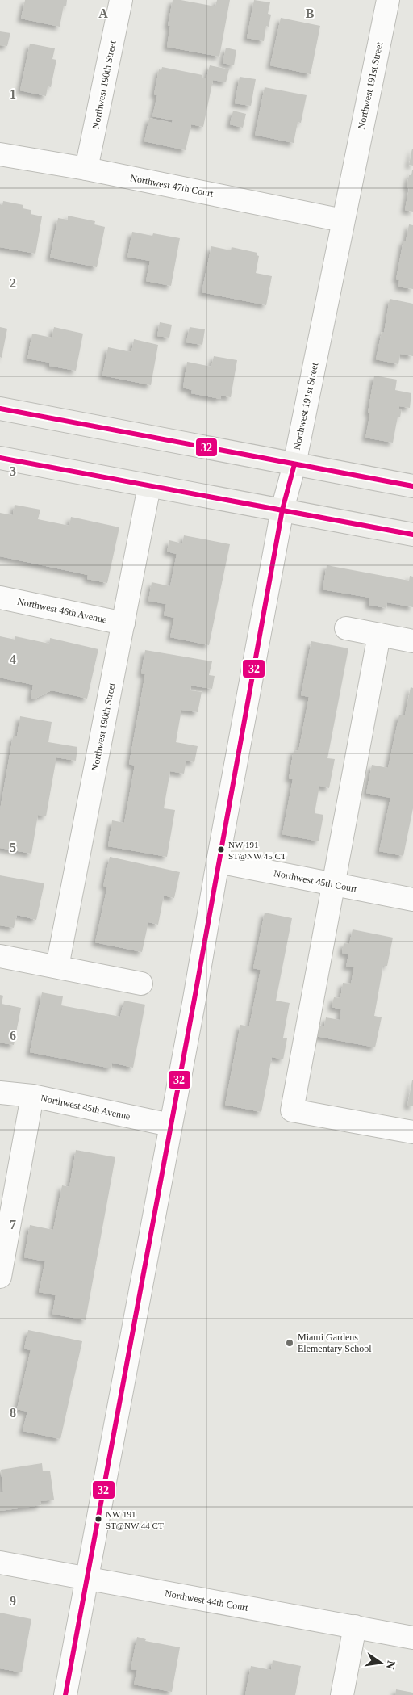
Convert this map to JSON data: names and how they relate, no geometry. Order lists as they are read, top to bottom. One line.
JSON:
{"streets":{"street":["Northwest 190th Street","Northwest 191st Street","Northwest 47th Court","Northwest 46th Avenue","Northwest 45th Court","Northwest 45th Avenue","Northwest 44th Court"]},"crossings":[["Northwest 190th Street","Northwest 47th Court"],["Northwest 190th Street","Northwest 46th Avenue"],["Northwest 191st Street","Northwest 47th Court"],["Northwest 191st Street","Northwest 45th Court"],["Northwest 191st Street","Northwest 45th Avenue"],["Northwest 191st Street","Northwest 44th Court"]],"places":["NW 191 ST@NW 45 CT","Miami Gardens Elementary School","NW 191 ST@NW 44 CT"],"lines":["transit line 32"],"north":"right","grid":{"columns":["A","B"],"rows":["1","2","3","4","5","6","7","8","9"]}}
